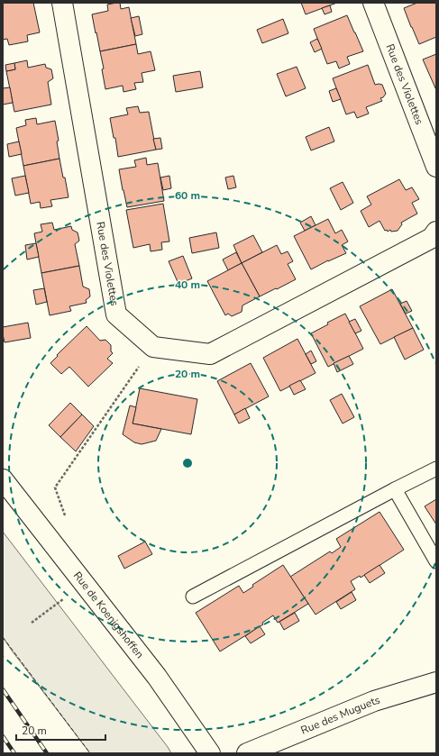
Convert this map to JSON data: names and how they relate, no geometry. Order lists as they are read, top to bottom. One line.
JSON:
{"streets":{"street":["Rue des Violettes","Rue de Koenigshoffen","Rue des Muguets"]},"scale_bar":"20 m","rings":["60 m","40 m","20 m"]}
